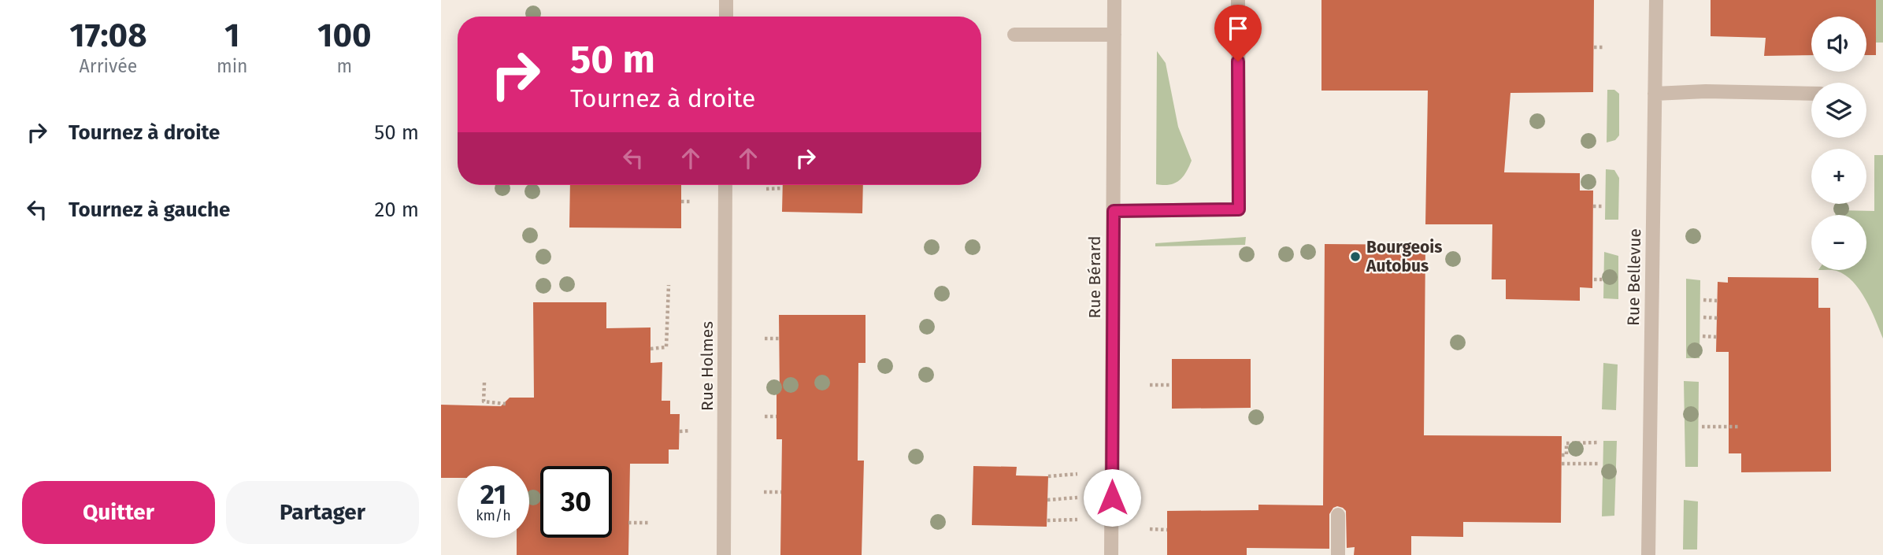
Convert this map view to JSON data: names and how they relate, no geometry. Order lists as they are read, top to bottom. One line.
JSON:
{"streets":{"street":["Rue Bérard","Rue Bellevue","Rue Holmes"]},"places":["Bourgeois Autobus"],"page":{"eta":["17:08","Arrivée","1","min","100","m"],"map_buttons":["+","−"],"turn":["50 m","Tournez à droite"],"list":[{"name":"Tournez à droite","value":"50 m"},{"name":"Tournez à gauche","value":"20 m"}],"speed":"21 km/h","limit":"30","buttons":["Quitter","Partager"]}}
